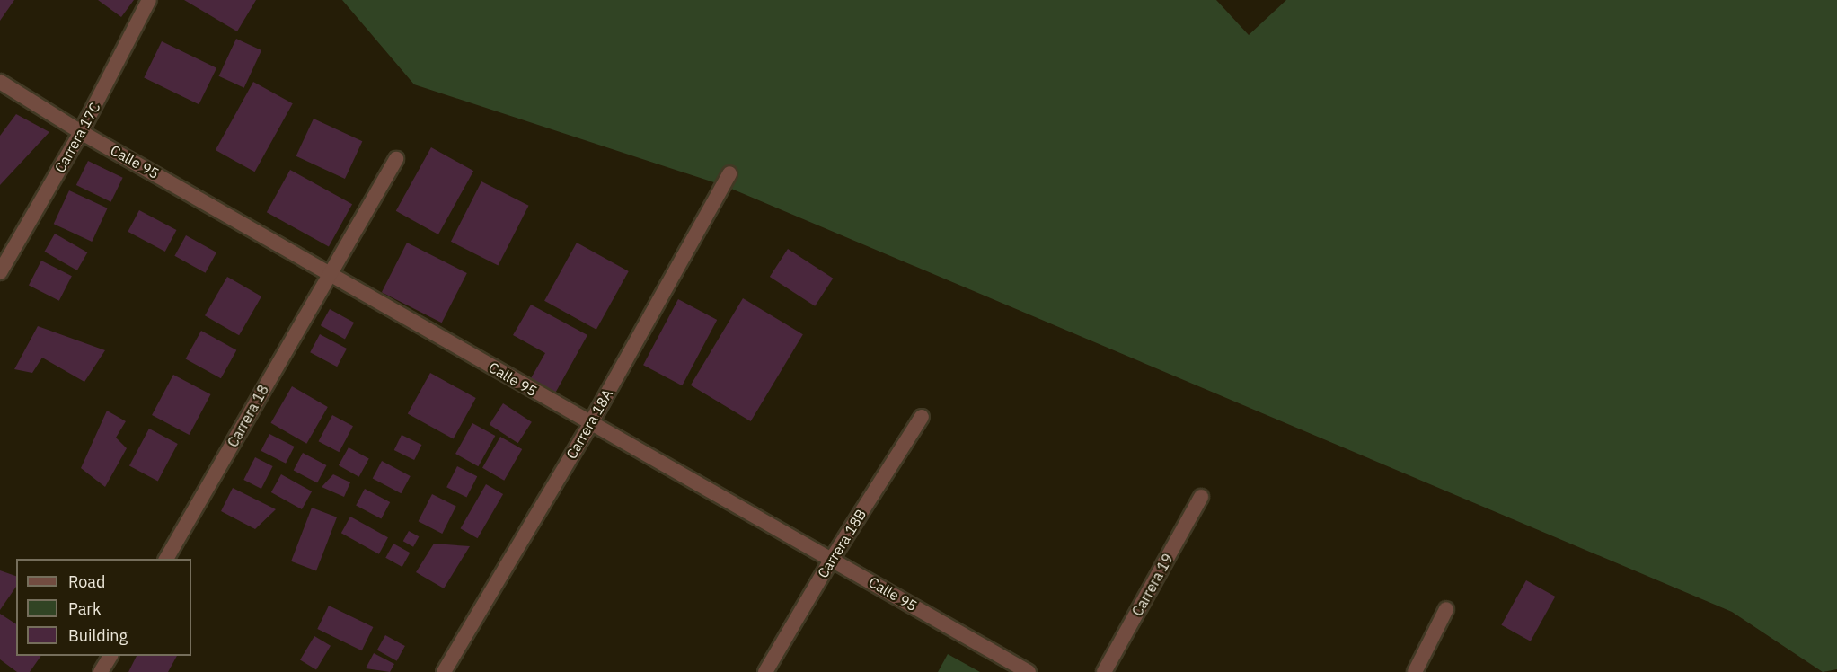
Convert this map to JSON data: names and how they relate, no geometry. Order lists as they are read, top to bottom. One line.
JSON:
{"streets":{"street":["Carrera 17C","Calle 95","Carrera 18","Carrera 18A","Carrera 18B","Carrera 19"]},"crossings":[["Carrera 17C","Calle 95"],["Calle 95","Carrera 18"],["Calle 95","Carrera 18A"],["Calle 95","Carrera 18B"]],"legend":["Road","Park","Building"]}
